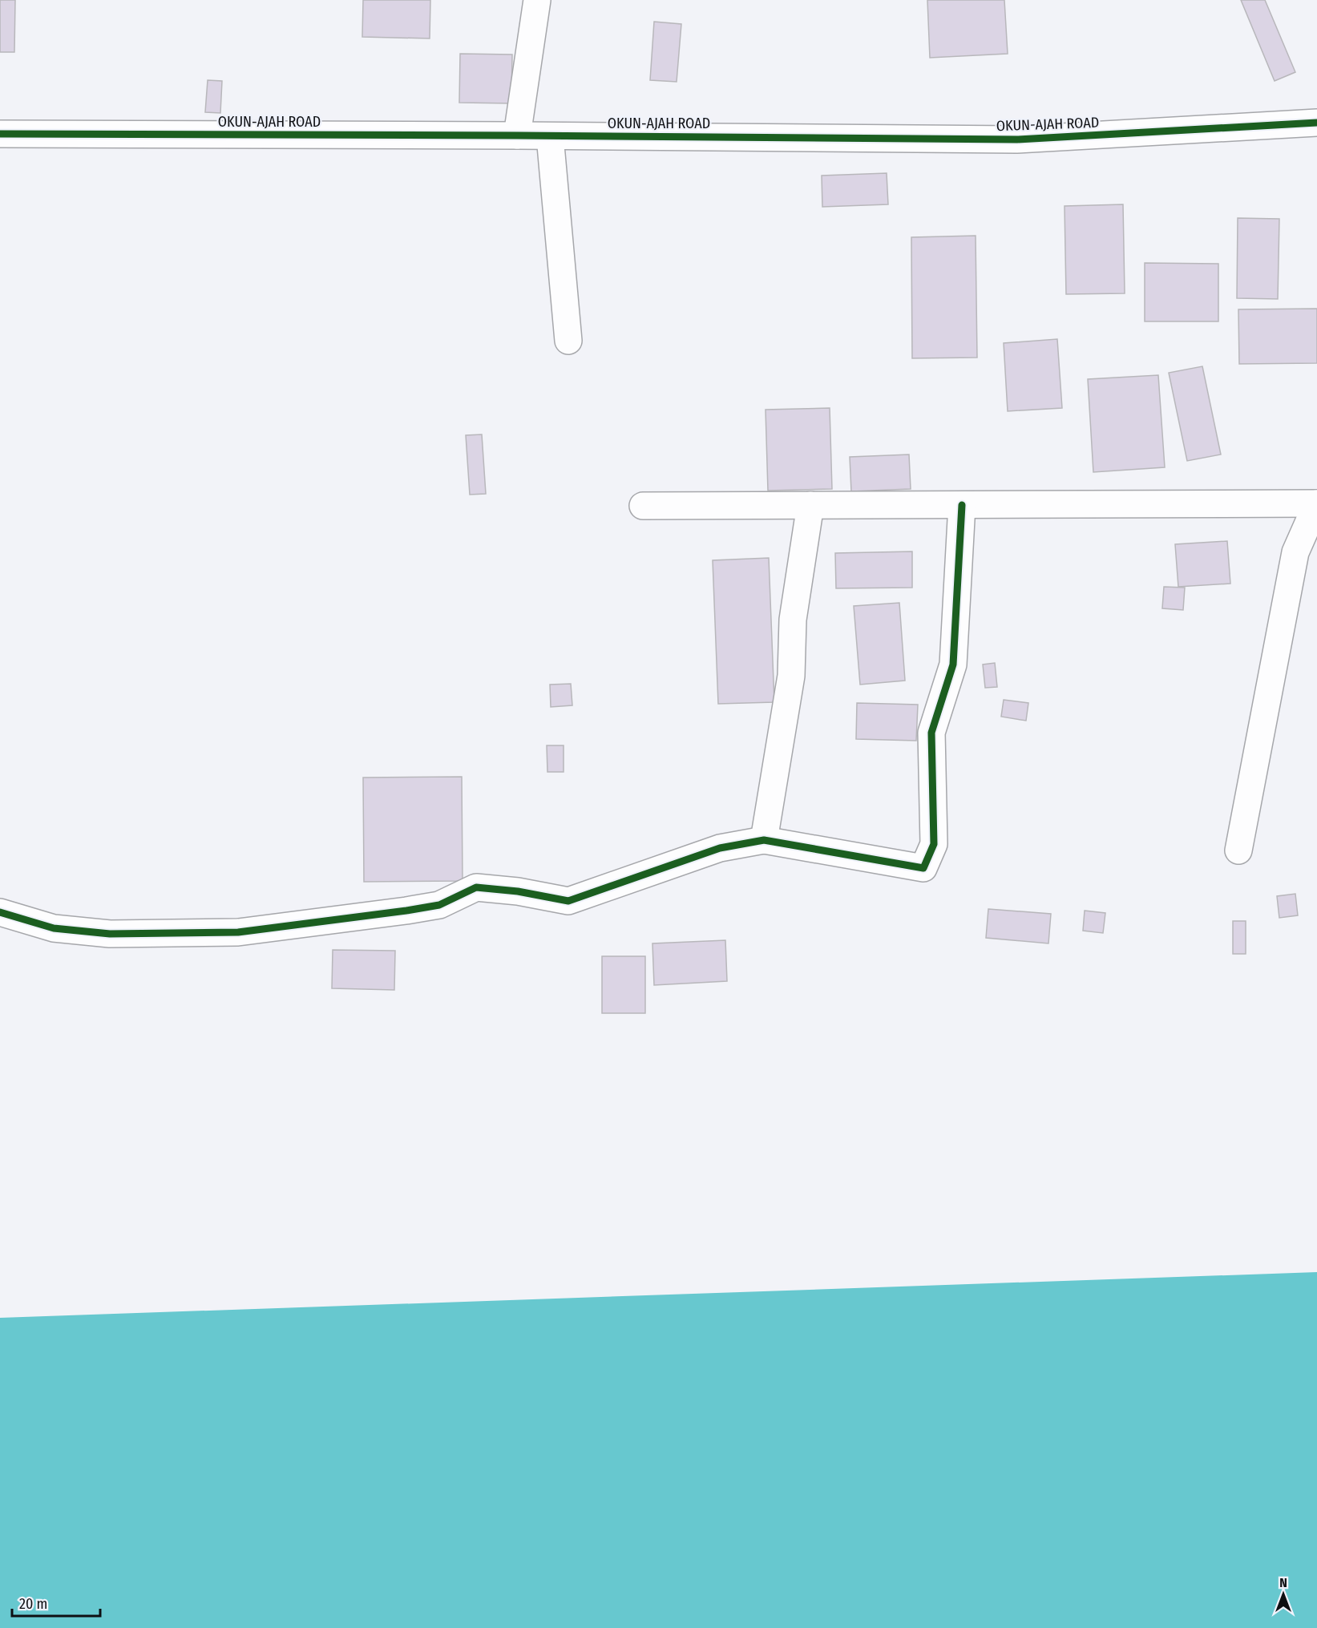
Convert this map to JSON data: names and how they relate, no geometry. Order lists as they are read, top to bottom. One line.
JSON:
{"streets":{"street":["OKUN-AJAH ROAD"]},"scale_bar":"20 m","north":"top"}
